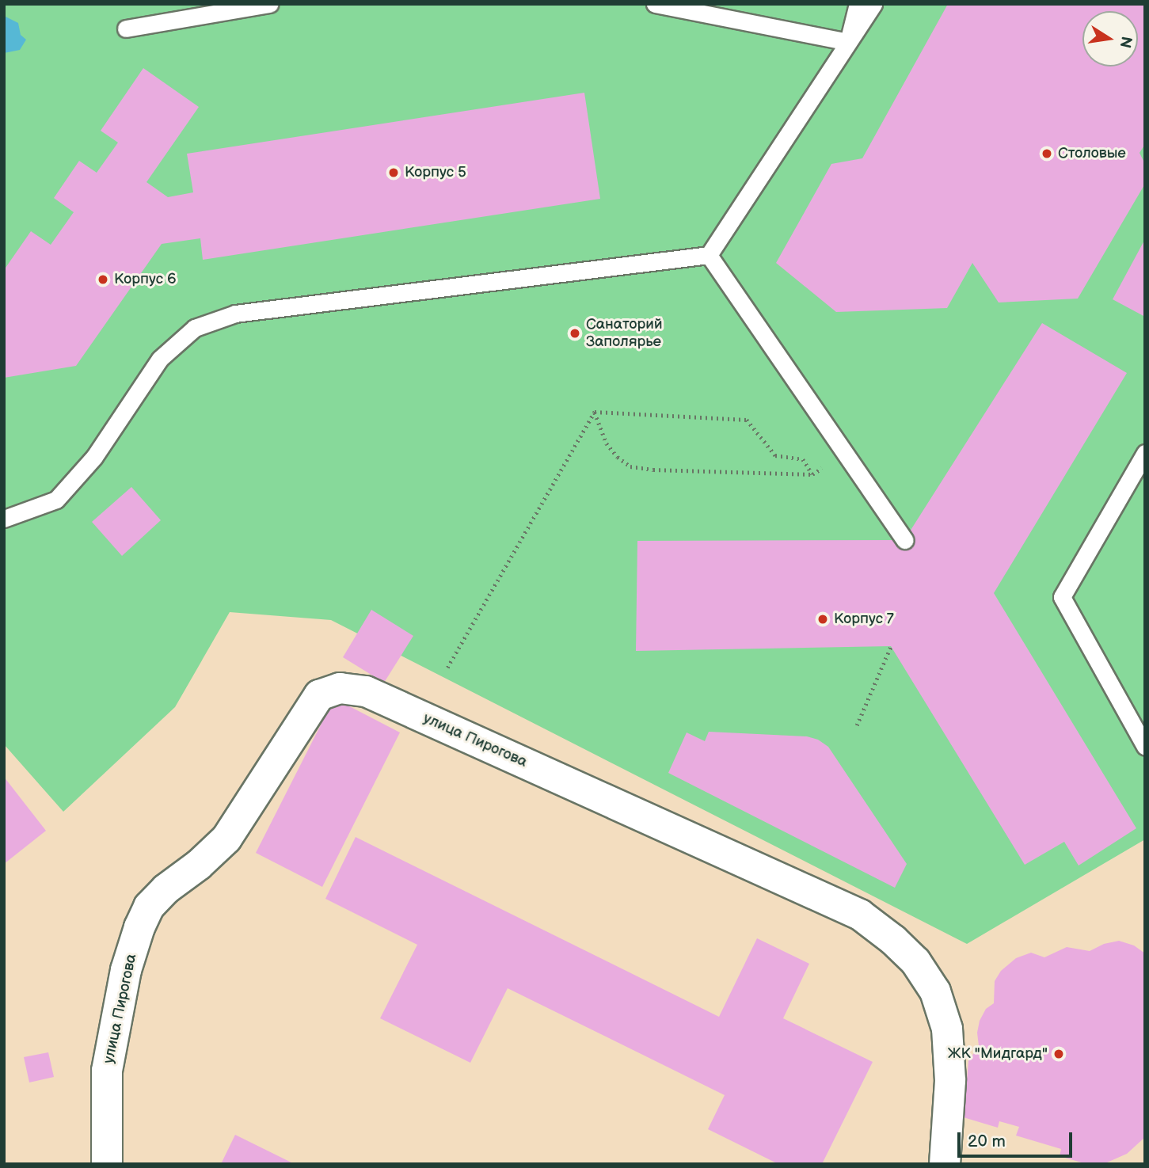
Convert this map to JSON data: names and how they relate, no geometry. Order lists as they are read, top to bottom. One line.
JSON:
{"streets":{"street":["улица Пирогова"]},"places":["Столовые","Корпус 5","Корпус 6","Санаторий Заполярье","Корпус 7","ЖК \"Мидгард\""],"scale_bar":"20 m","north":"right"}
